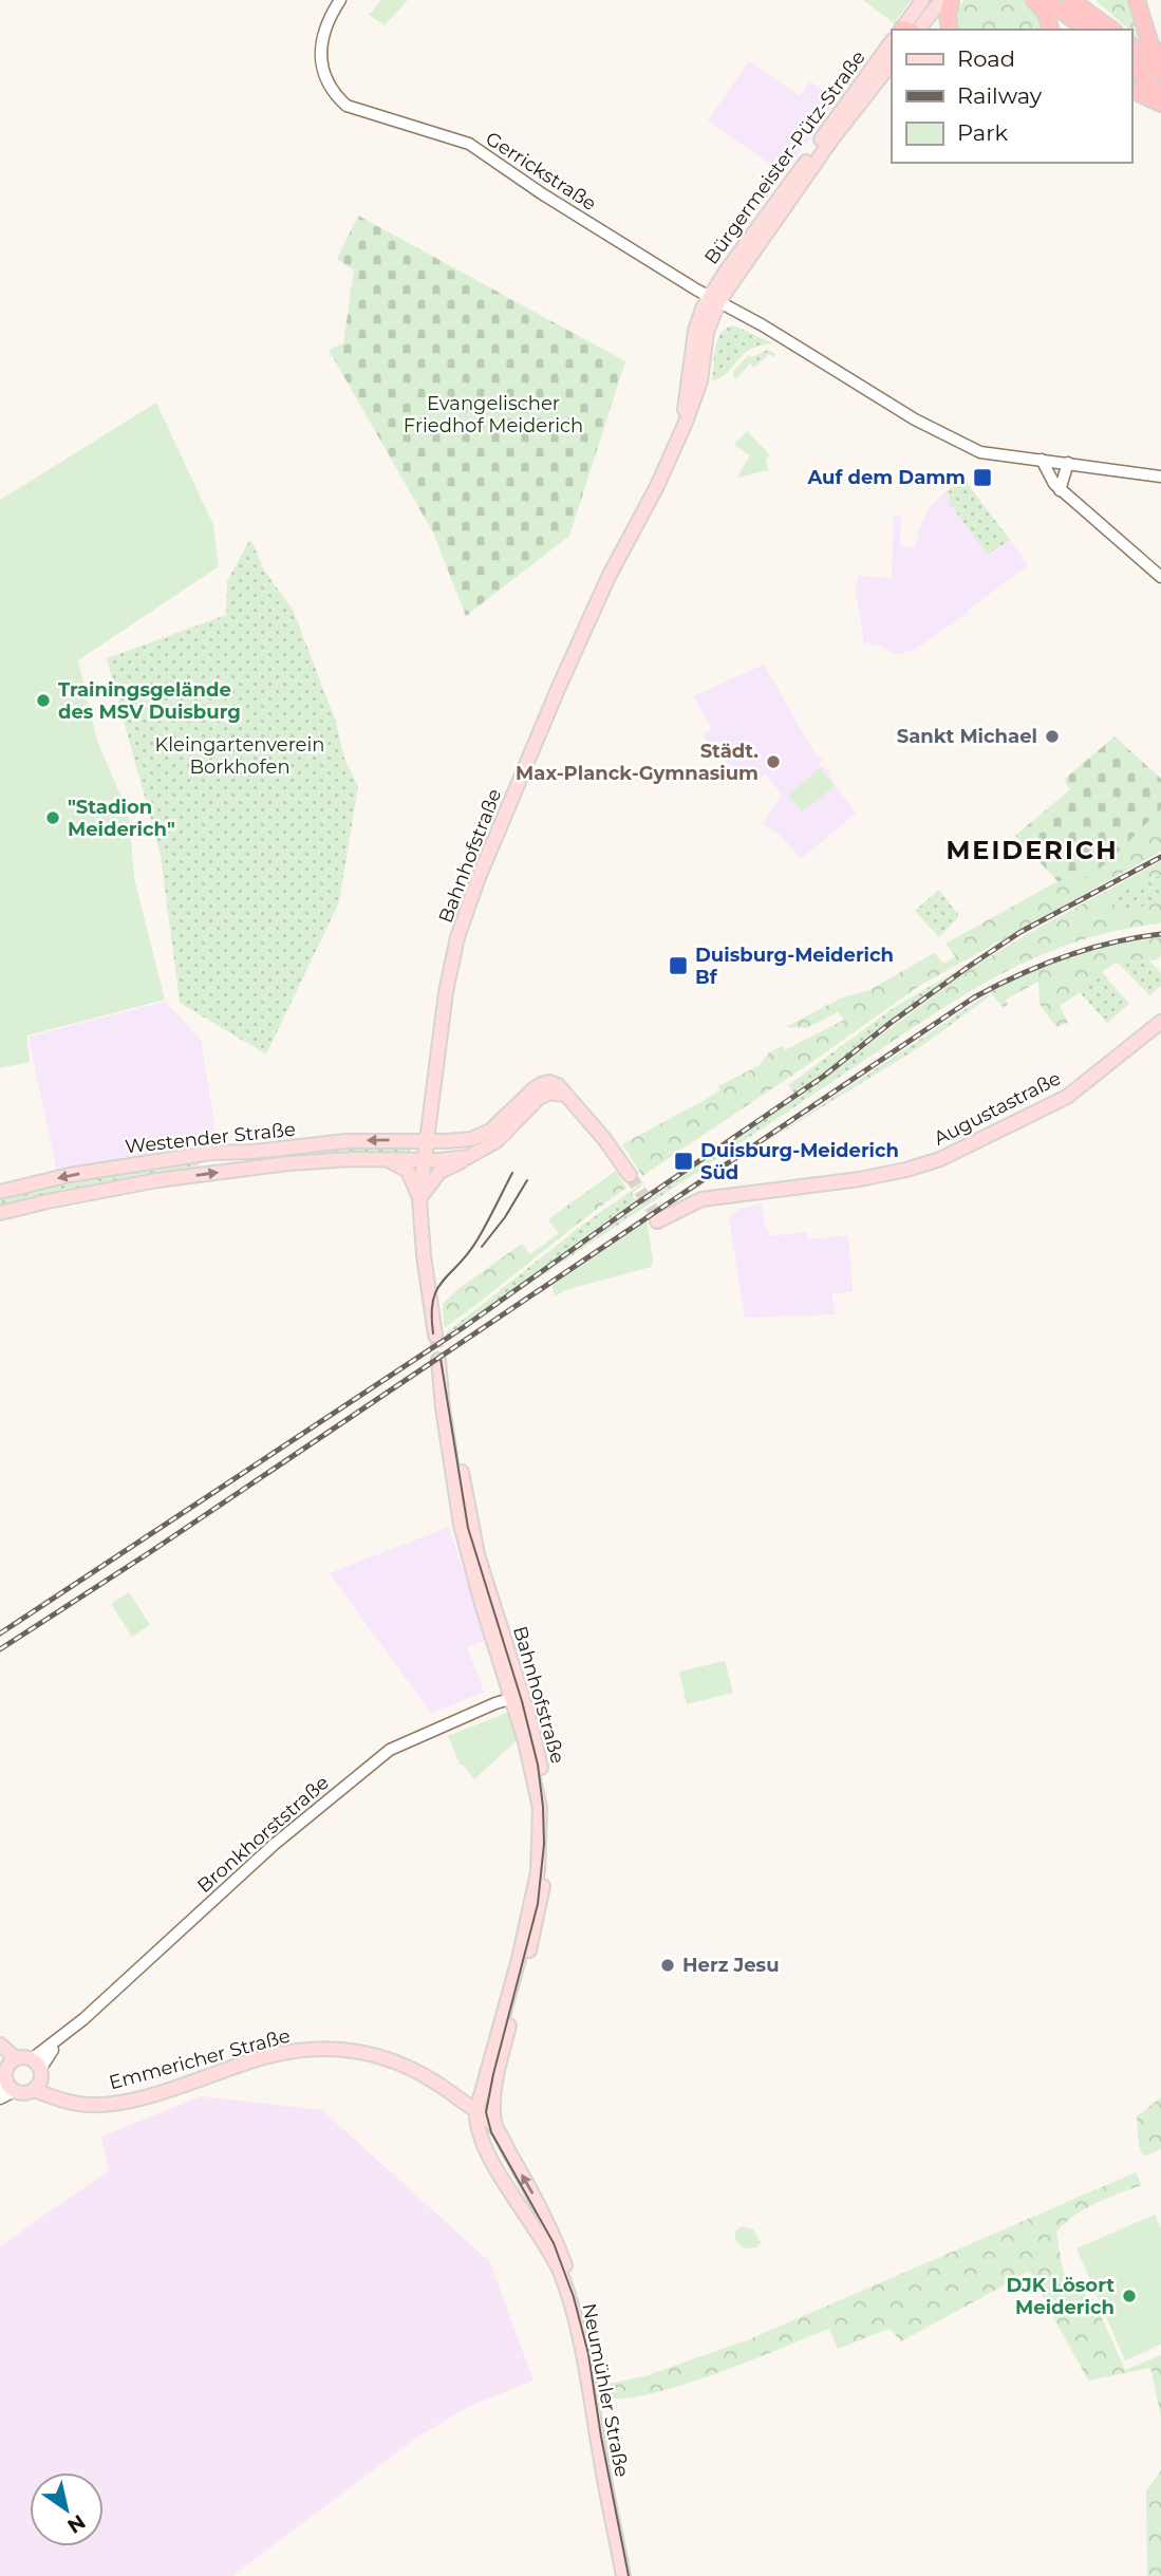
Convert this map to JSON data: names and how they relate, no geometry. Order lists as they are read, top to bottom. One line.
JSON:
{"streets":{"main road":["Bürgermeister-Pütz-Straße","Bahnhofstraße","Augustastraße","Westender Straße","Emmericher Straße","Neumühler Straße"],"street":["Gerrickstraße","Bronkhorststraße"]},"crossings":[["Bürgermeister-Pütz-Straße","Gerrickstraße"],["Bürgermeister-Pütz-Straße","Bahnhofstraße"],["Gerrickstraße","Bahnhofstraße"],["Bahnhofstraße","Westender Straße"],["Bahnhofstraße","Bronkhorststraße"],["Bahnhofstraße","Emmericher Straße"],["Bahnhofstraße","Neumühler Straße"],["Bronkhorststraße","Emmericher Straße"],["Emmericher Straße","Neumühler Straße"]],"districts":["MEIDERICH"],"parks":["Evangelischer Friedhof Meiderich","Kleingartenverein Borkhofen"],"places":{"transit":["Auf dem Damm","Duisburg-Meiderich Bf","Duisburg-Meiderich Süd"],"other":["Trainingsgelände des MSV Duisburg","Sankt Michael","Städt. Max-Planck-Gymnasium","\"Stadion Meiderich\"","Herz Jesu","DJK Lösort Meiderich"]},"legend":["Road","Railway","Park"],"north":"bottom right"}
